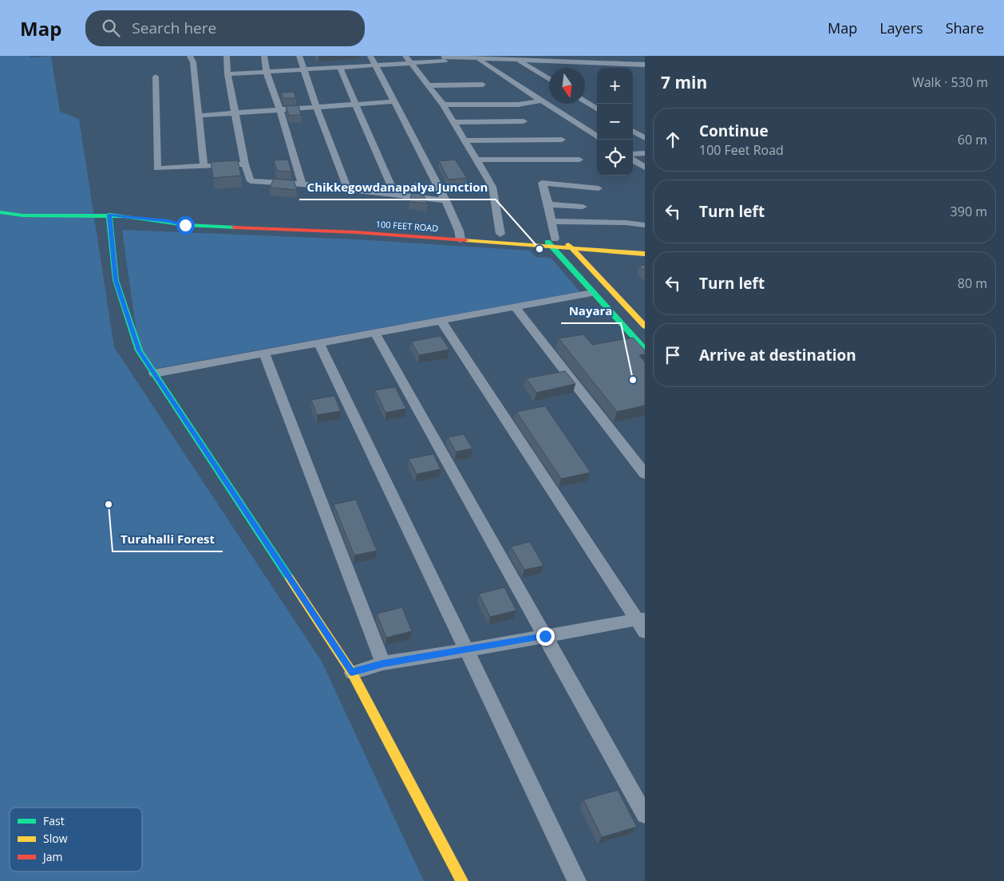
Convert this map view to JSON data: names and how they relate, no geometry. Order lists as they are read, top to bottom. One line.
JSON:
{"streets":{"main road":["100 FEET ROAD"]},"places":["Chikkegowdanapalya Junction","Nayara","Turahalli Forest"],"legend":["Fast","Slow","Jam"],"north":"bottom","page":{"header":"Map","search":"Search here","nav":["Map","Layers","Share"],"heading":["7 min","Walk · 530 m"],"map_buttons":["+","−"],"list":[["Continue","100 Feet Road","60 m"],["Turn left","390 m"],["Turn left","80 m"],"Arrive at destination"]}}
